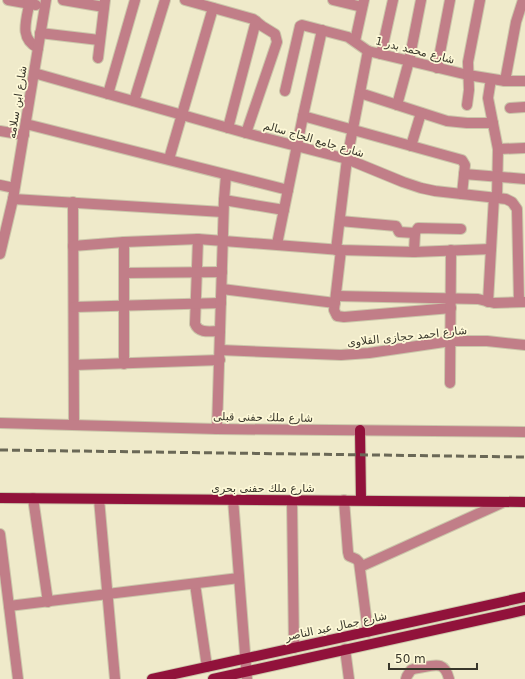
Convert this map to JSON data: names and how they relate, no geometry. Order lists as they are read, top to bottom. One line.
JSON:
{"streets":{"main road":["شارع ملك حفنى بحرى","شارع جمال عبد الناصر"],"street":["شارع محمد بدر 1","شارع ابن سلامه","شارع جامع الحاج سالم","شارع احمد حجازى القلاوى","شارع ملك حفنى قبلى"]},"crossings":[["شارع ابن سلامه","شارع جامع الحاج سالم"]],"scale_bar":"50 m"}
